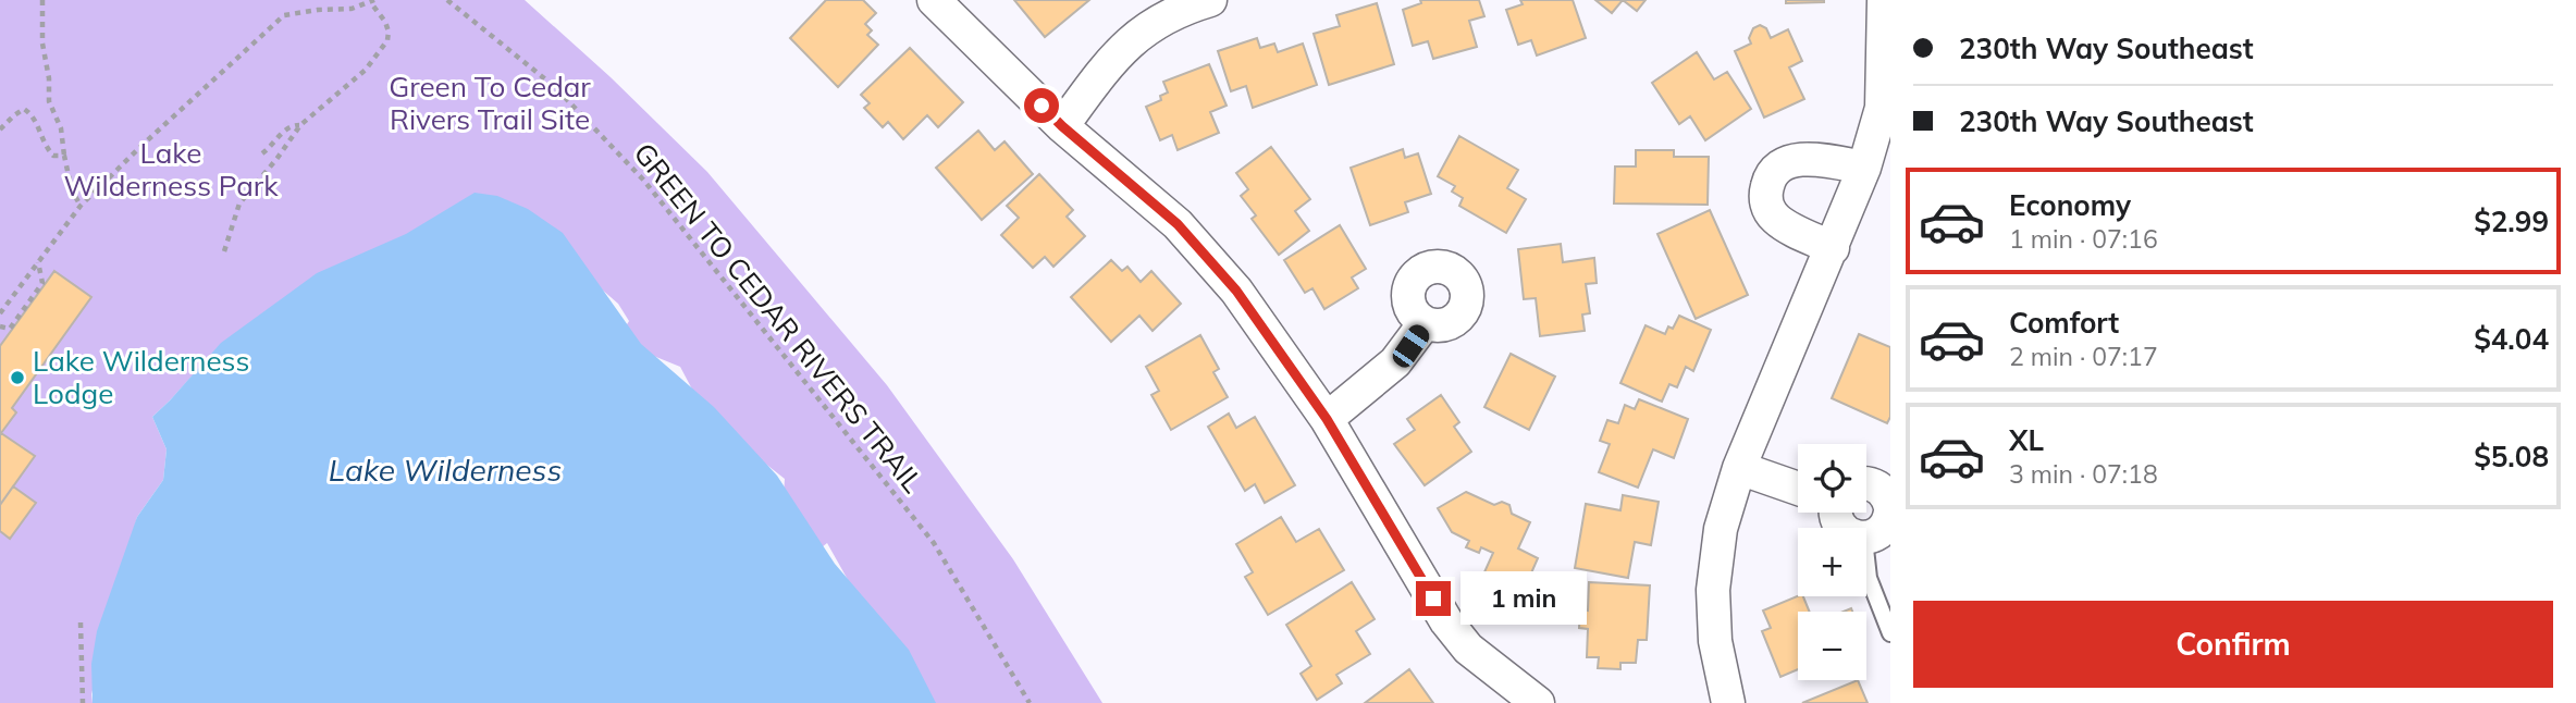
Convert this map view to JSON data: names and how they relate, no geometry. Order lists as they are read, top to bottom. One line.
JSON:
{"streets":{"path":["GREEN TO CEDAR RIVERS TRAIL"]},"water":["Lake Wilderness"],"parks":["Green To Cedar Rivers Trail Site","Lake Wilderness Park"],"places":["Lake Wilderness Lodge"],"page":{"banner":["230th Way Southeast","230th Way Southeast"],"list":[{"name":"Economy","note":"1 min · 07:16","value":"$2.99"},{"name":"Comfort","note":"2 min · 07:17","value":"$4.04"},{"name":"XL","note":"3 min · 07:18","value":"$5.08"}],"map_buttons":["+","−"],"bubble":"1 min","buttons":"Confirm"}}
